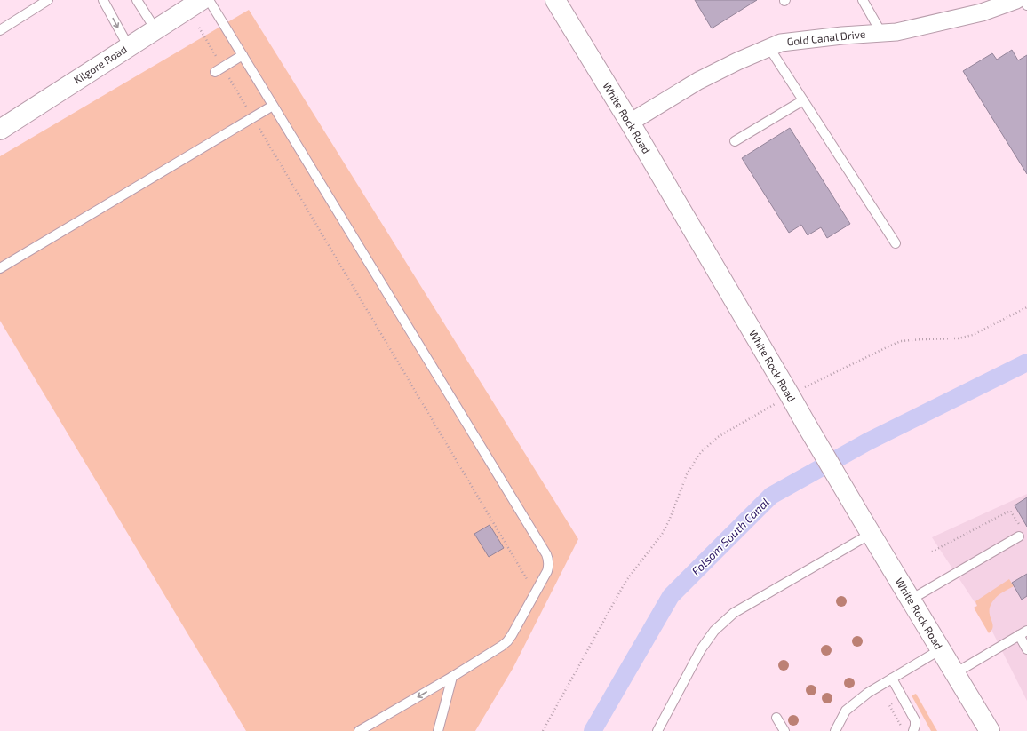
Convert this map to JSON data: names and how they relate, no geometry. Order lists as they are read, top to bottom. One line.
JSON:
{"streets":{"main road":["Kilgore Road","White Rock Road"],"street":["Gold Canal Drive"]},"crossings":[["Gold Canal Drive","White Rock Road"]],"water":["Folsom South Canal"]}
